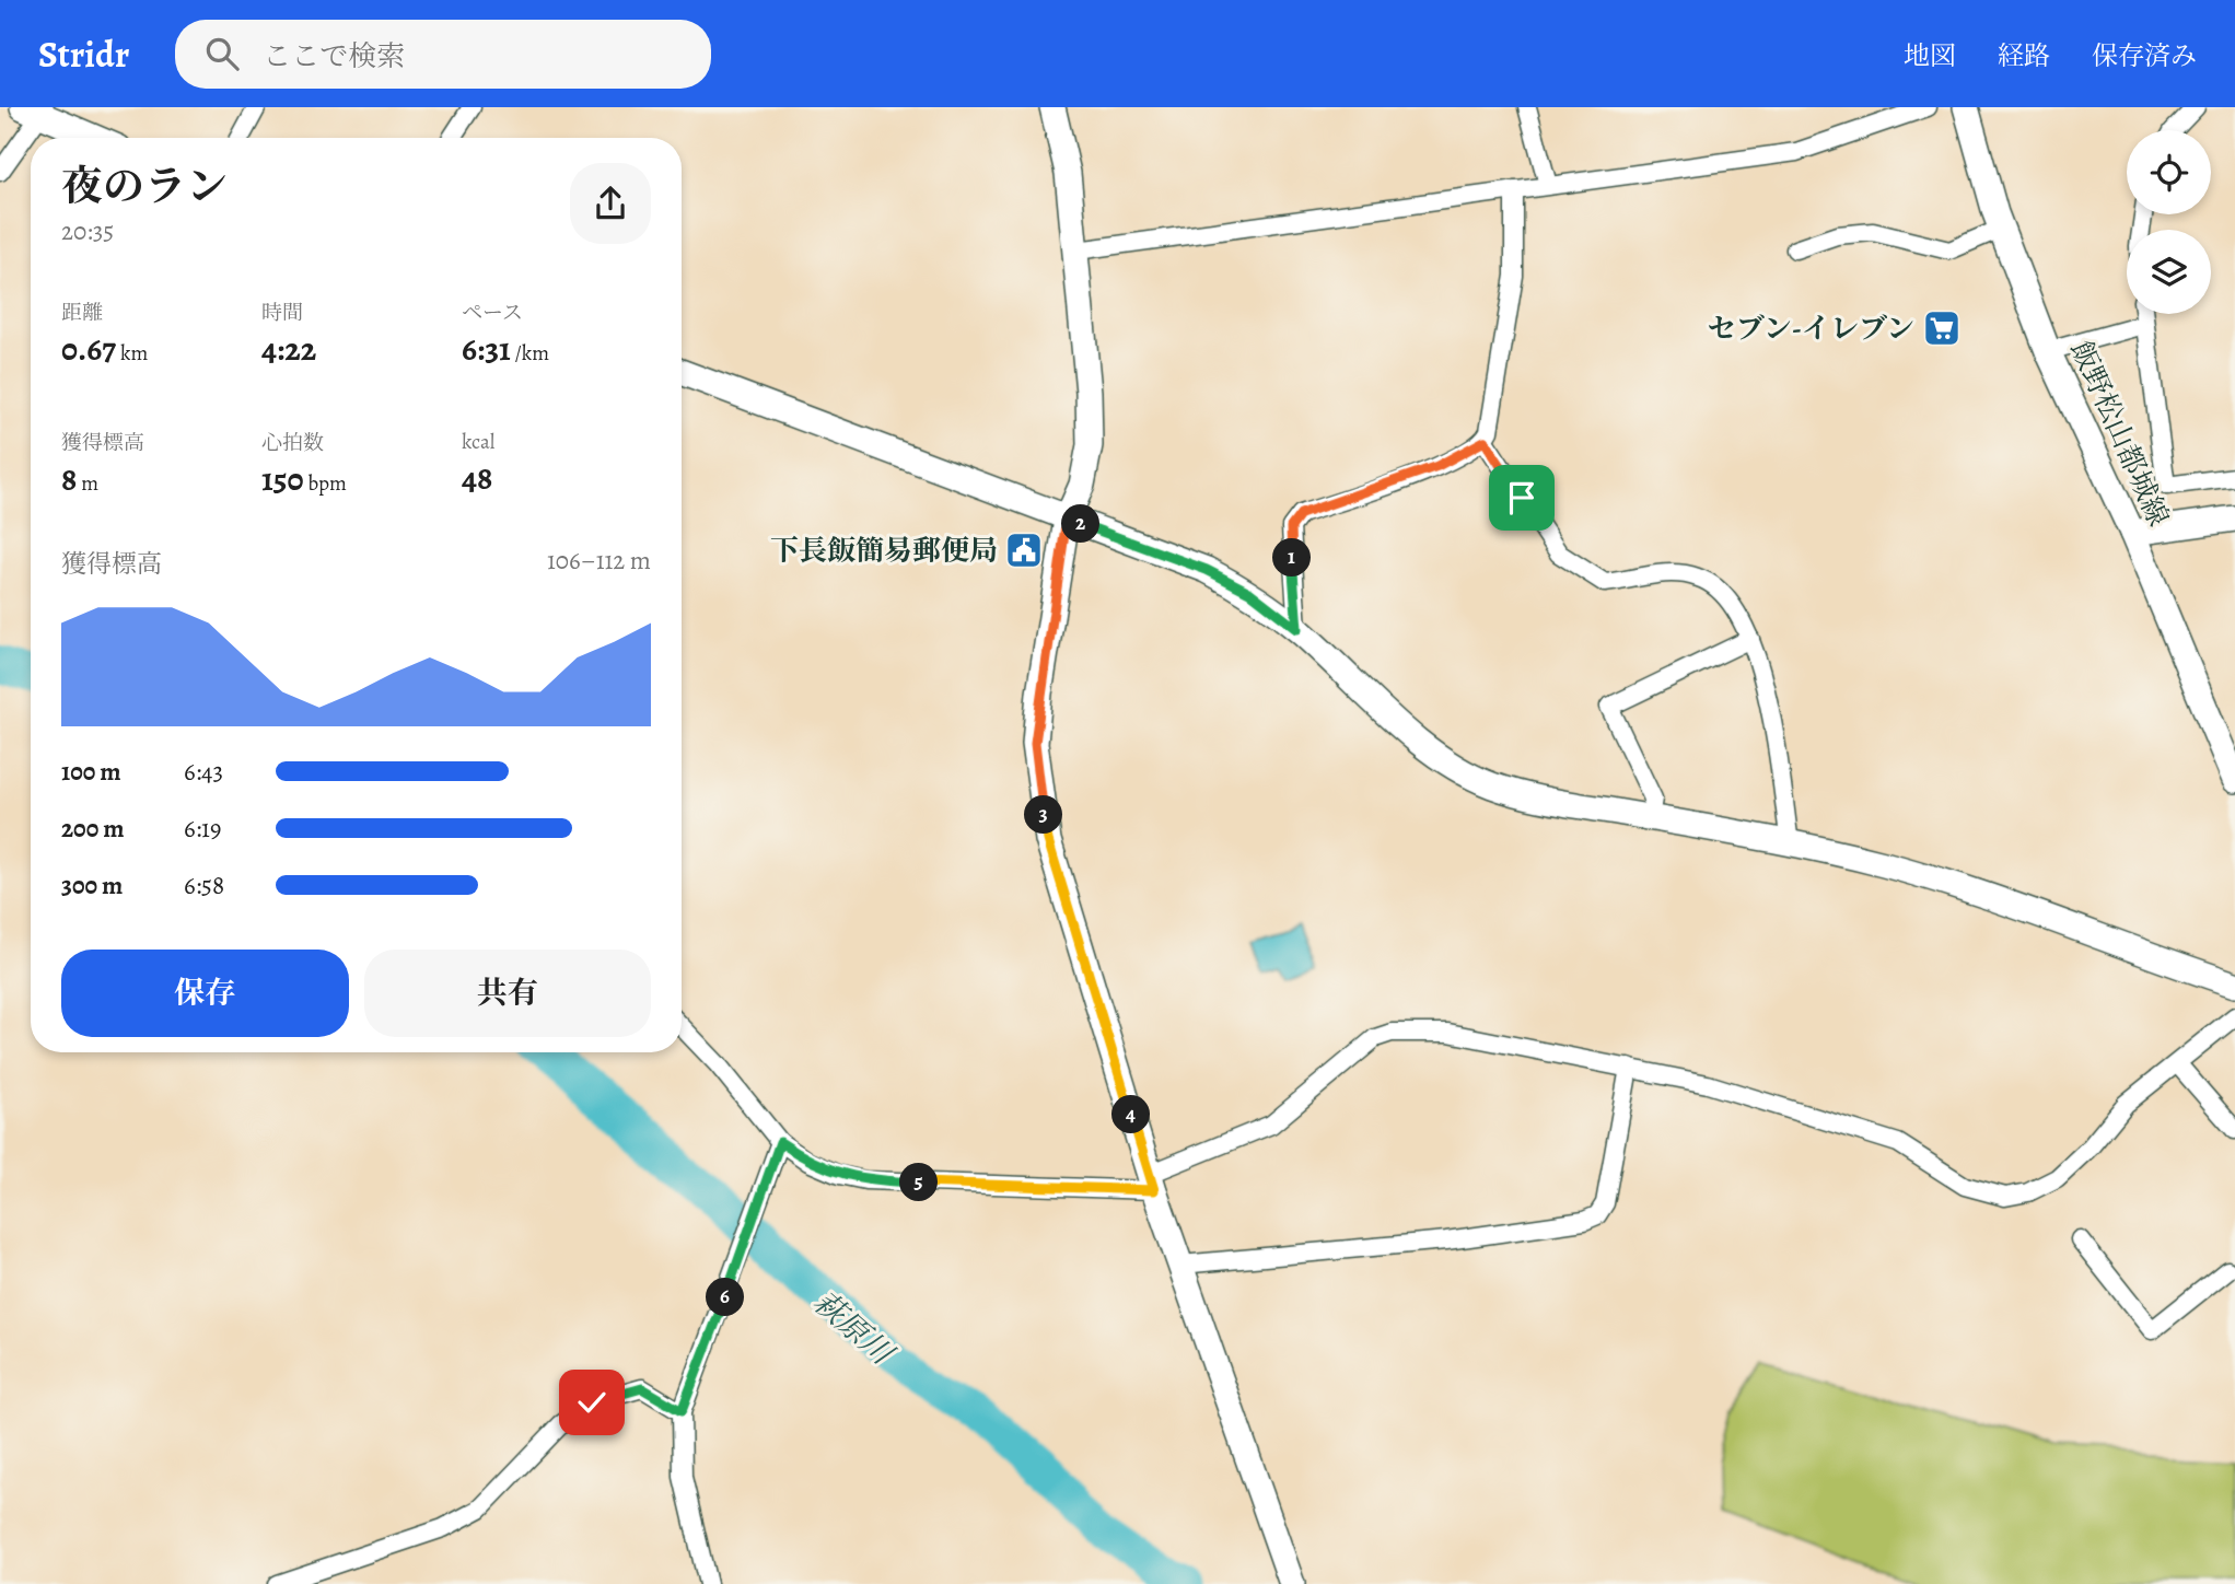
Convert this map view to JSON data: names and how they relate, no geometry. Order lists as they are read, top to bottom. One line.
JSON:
{"streets":{"street":["飯野松山都城線"]},"water":["萩原川"],"places":{"supermarket":["セブン-イレブン"],"public building":["下長飯簡易郵便局"]},"page":{"header":"Stridr","search":"ここで検索","nav":["地図","経路","保存済み"],"heading":["夜のラン","20:35"],"stats":[["距離","0.67 km"],["時間","4:22"],["ペース","6:31 /km"],["獲得標高","8 m"],["心拍数","150 bpm"],["kcal","48"]],"pins":["2","1","3","4","5","6"],"chart":["獲得標高","106–112 m"],"list":[{"name":"100 m","note":"6:43"},{"name":"200 m","note":"6:19"},{"name":"300 m","note":"6:58"}],"buttons":["保存","共有"]}}
